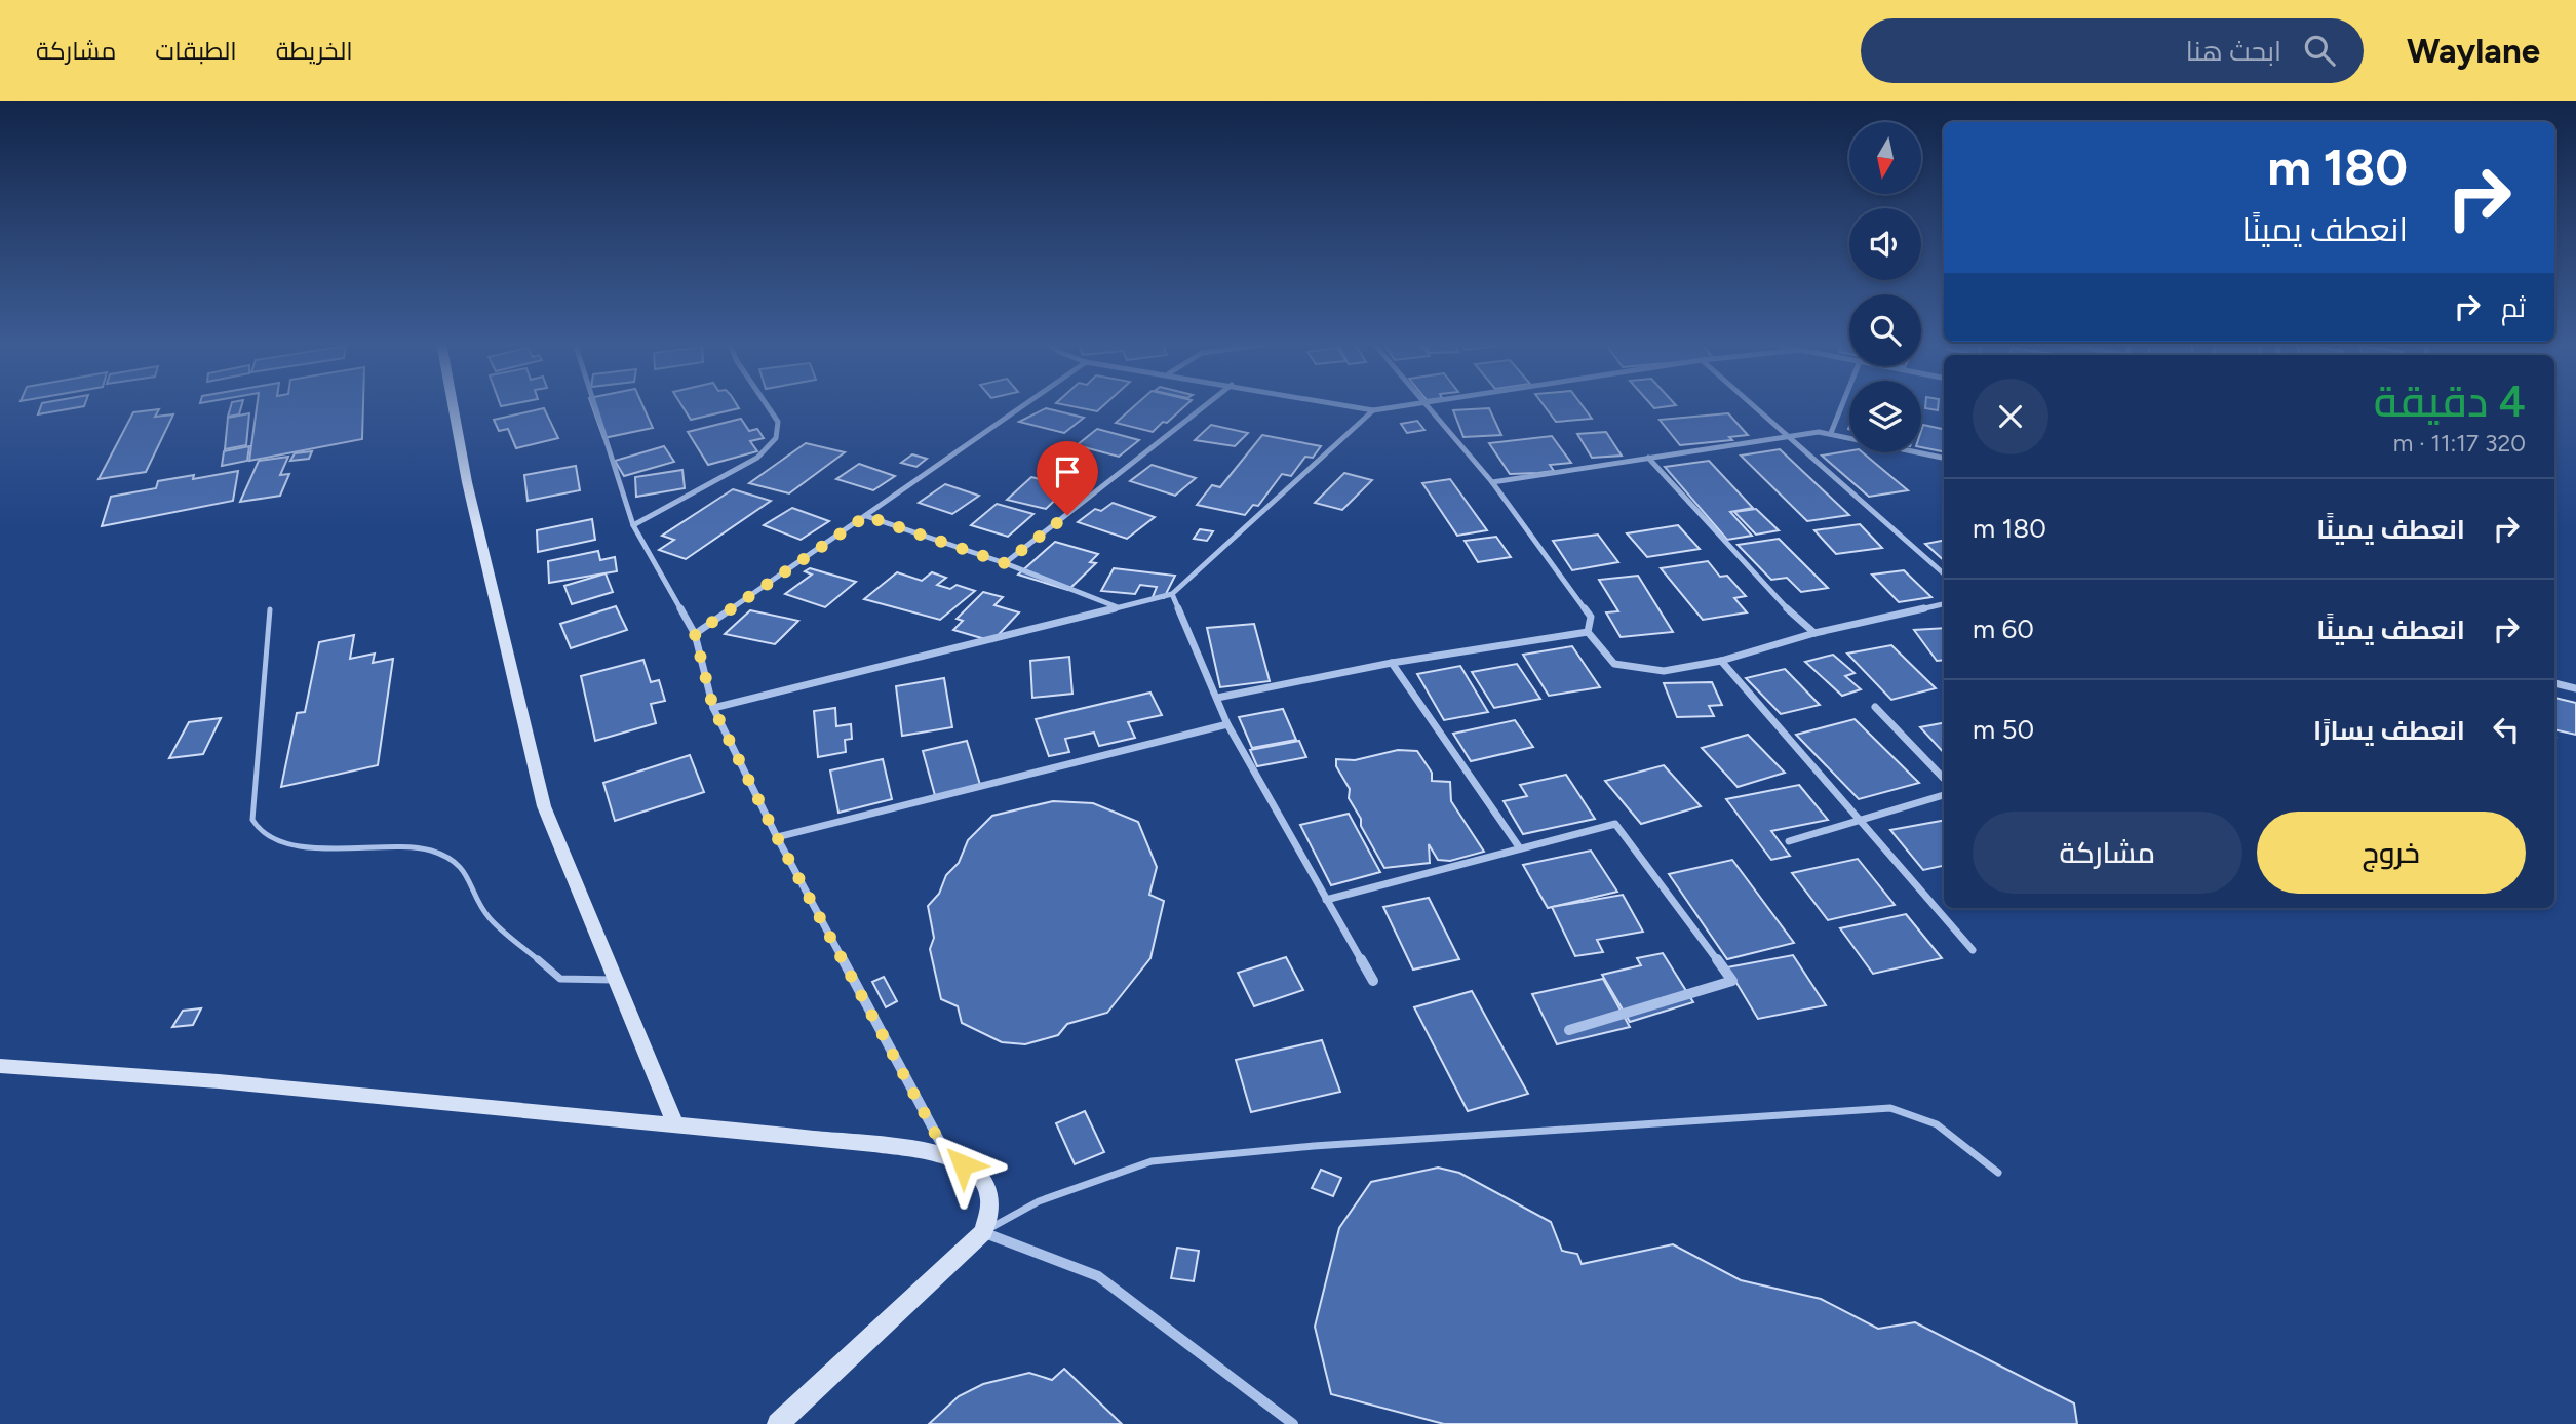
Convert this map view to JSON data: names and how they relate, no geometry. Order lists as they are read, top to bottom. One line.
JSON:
{"north":"bottom","page":{"header":"Waylane","search":"ابحث هنا","nav":["الخريطة","الطبقات","مشاركة"],"turn":["180 m","انعطف يمينًا"],"then":"ثم","heading":["4 دقيقة","320 m · 11:17"],"list":[{"name":"انعطف يمينًا","value":"180 m"},{"name":"انعطف يمينًا","value":"60 m"},{"name":"انعطف يسارًا","value":"50 m"}],"buttons":["خروج","مشاركة"]}}
